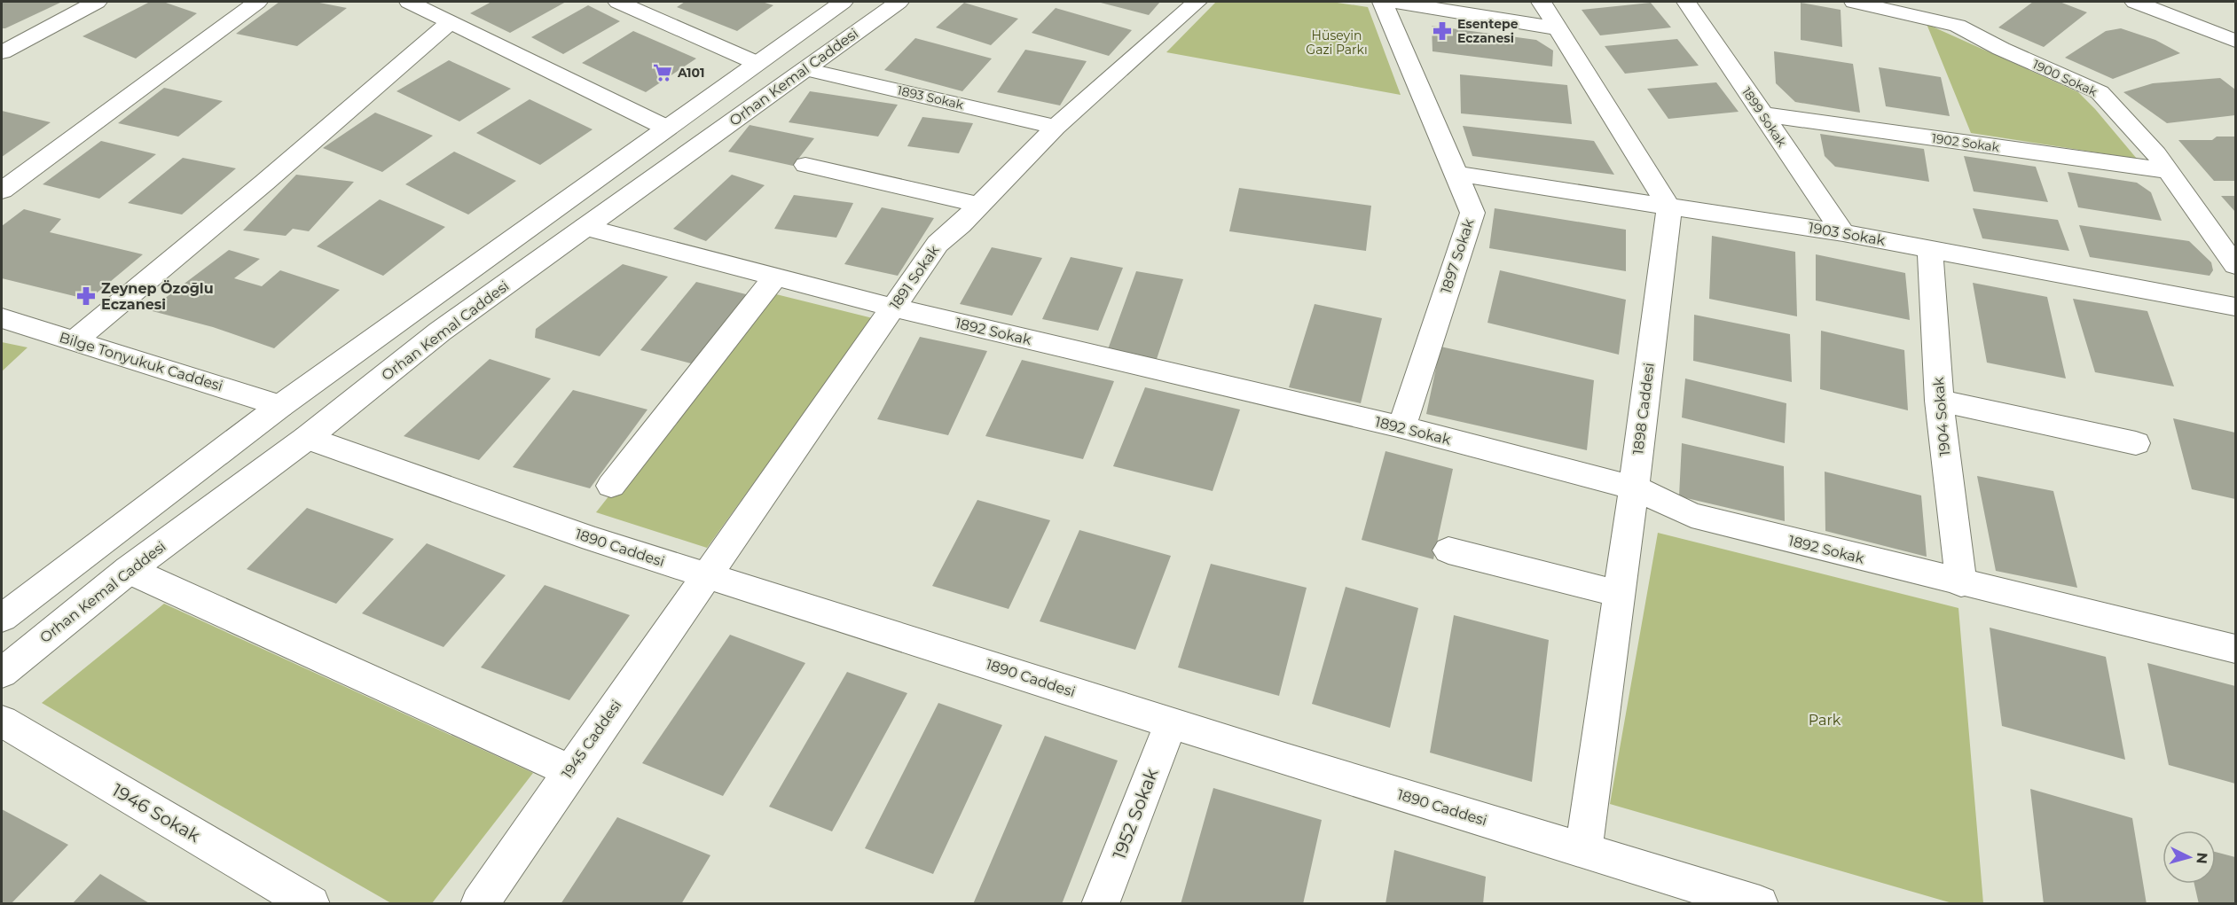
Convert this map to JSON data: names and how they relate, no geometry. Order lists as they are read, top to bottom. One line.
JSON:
{"streets":{"street":["Orhan Kemal Caddesi","1900 Sokak","1893 Sokak","1899 Sokak","1902 Sokak","1903 Sokak","1897 Sokak","1891 Sokak","1892 Sokak","Bilge Tonyukuk Caddesi","1898 Caddesi","1904 Sokak","1890 Caddesi","1945 Caddesi","1946 Sokak","1952 Sokak"]},"crossings":[["Orhan Kemal Caddesi","1893 Sokak"],["Orhan Kemal Caddesi","1892 Sokak"],["Orhan Kemal Caddesi","1890 Caddesi"],["1900 Sokak","1902 Sokak"],["1893 Sokak","1891 Sokak"],["1899 Sokak","1902 Sokak"],["1899 Sokak","1903 Sokak"],["1903 Sokak","1897 Sokak"],["1903 Sokak","1898 Caddesi"],["1903 Sokak","1904 Sokak"],["1897 Sokak","1892 Sokak"],["1891 Sokak","1892 Sokak"],["1891 Sokak","1890 Caddesi"],["1891 Sokak","1945 Caddesi"],["1892 Sokak","1898 Caddesi"],["1892 Sokak","1904 Sokak"],["1898 Caddesi","1890 Caddesi"],["1890 Caddesi","1945 Caddesi"],["1890 Caddesi","1952 Sokak"]],"parks":["Hüseyin Gazi Parkı","Park"],"places":{"pharmacy":["Esentepe Eczanesi","Zeynep Özoğlu Eczanesi"],"supermarket":["A101"]},"north":"right"}
